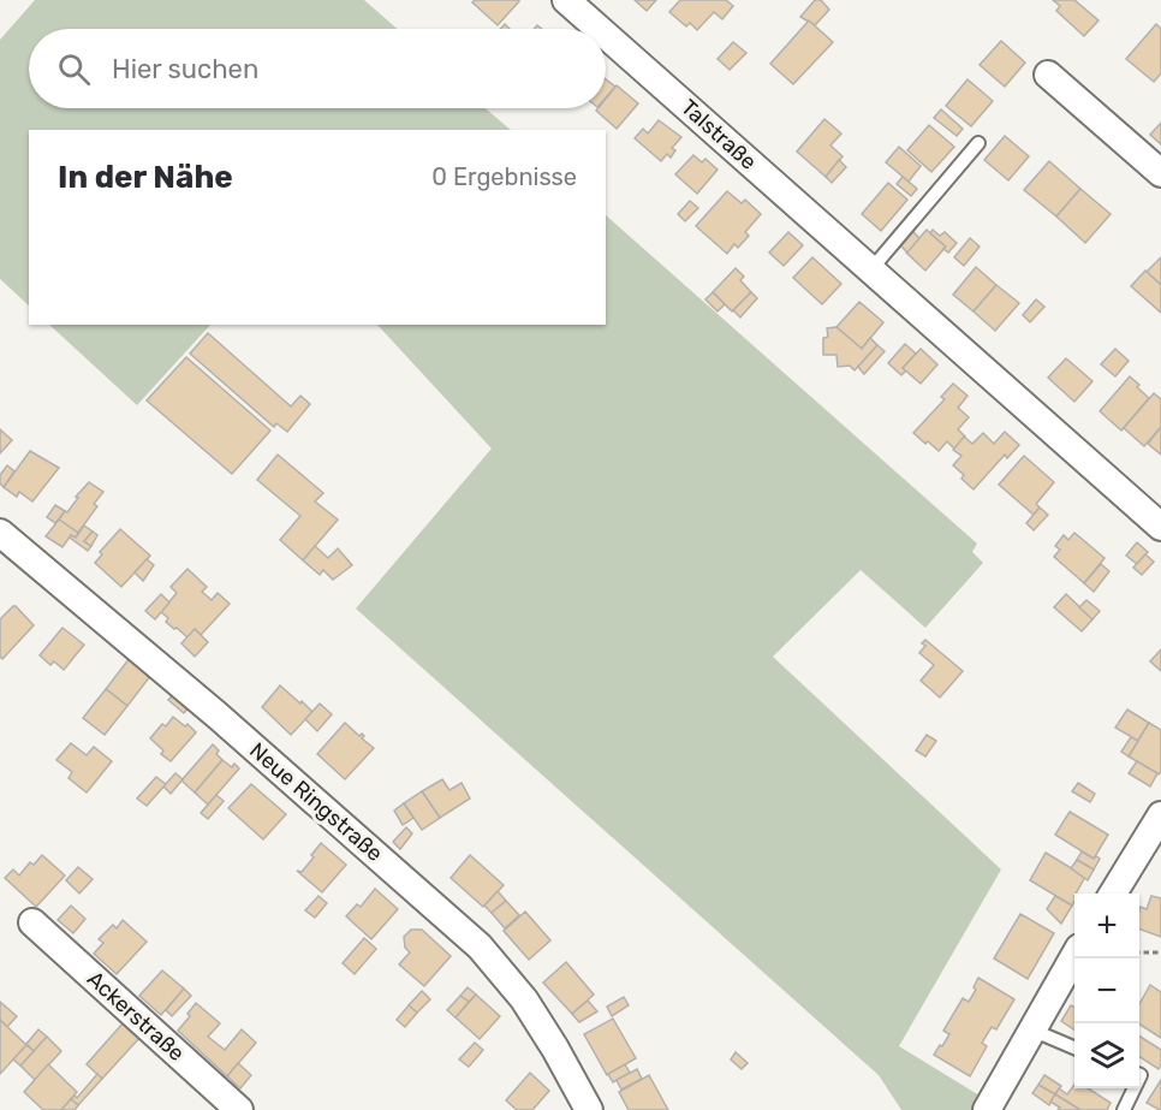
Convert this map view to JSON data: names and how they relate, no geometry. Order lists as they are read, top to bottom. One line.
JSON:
{"streets":{"street":["Talstraße","Neue Ringstraße","Ackerstraße"]},"page":{"search":"Hier suchen","heading":["In der Nähe","0 Ergebnisse"],"map_buttons":["+","−"]}}
